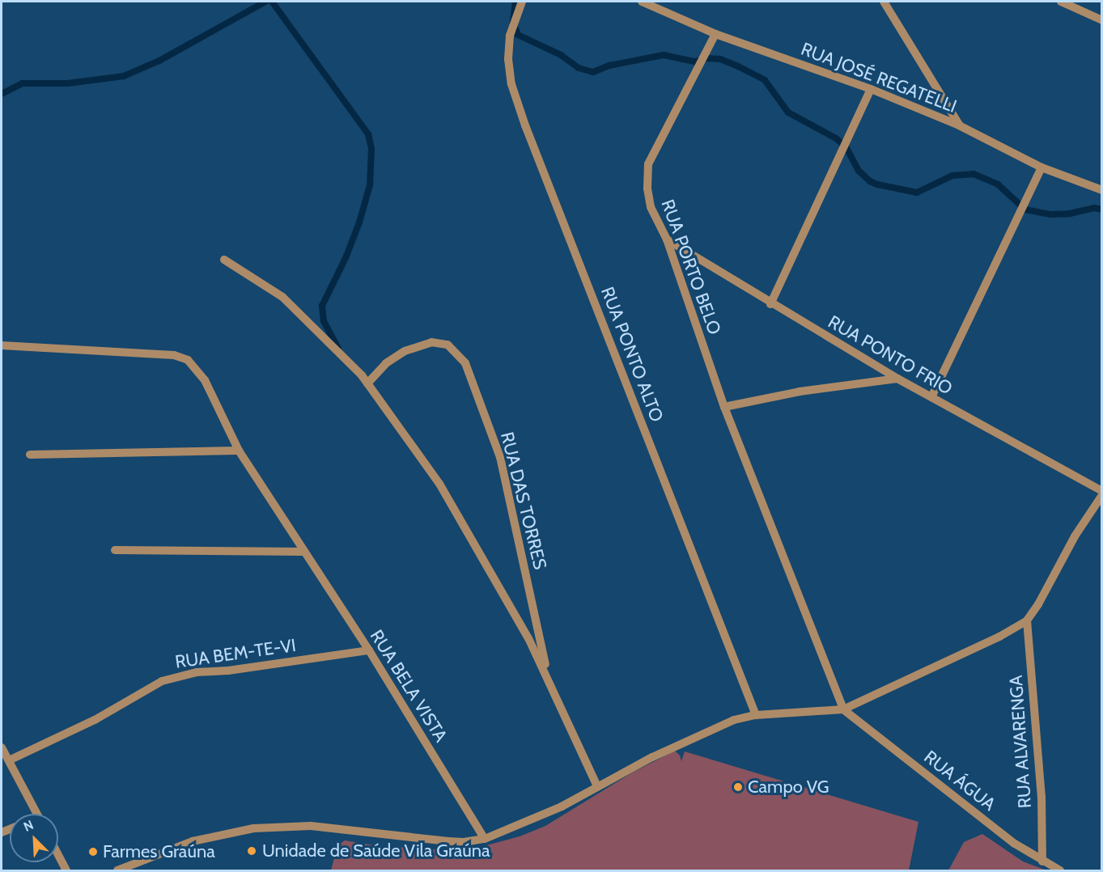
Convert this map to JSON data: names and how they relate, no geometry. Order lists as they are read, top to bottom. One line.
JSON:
{"streets":{"street":["RUA JOSÉ REGATELLI","RUA PORTO BELO","RUA PONTO ALTO","RUA PONTO FRIO","RUA DAS TORRES","RUA BEM-TE-VI","RUA BELA VISTA","RUA ALVARENGA","RUA ÁGUA"]},"crossings":[["RUA JOSÉ REGATELLI","RUA PORTO BELO"],["RUA PORTO BELO","RUA PONTO FRIO"],["RUA PORTO BELO","RUA ÁGUA"],["RUA BEM-TE-VI","RUA BELA VISTA"],["RUA ALVARENGA","RUA ÁGUA"]],"places":["Campo VG","Unidade de Saúde Vila Graúna","Farmes Graúna"],"north":"top left"}
